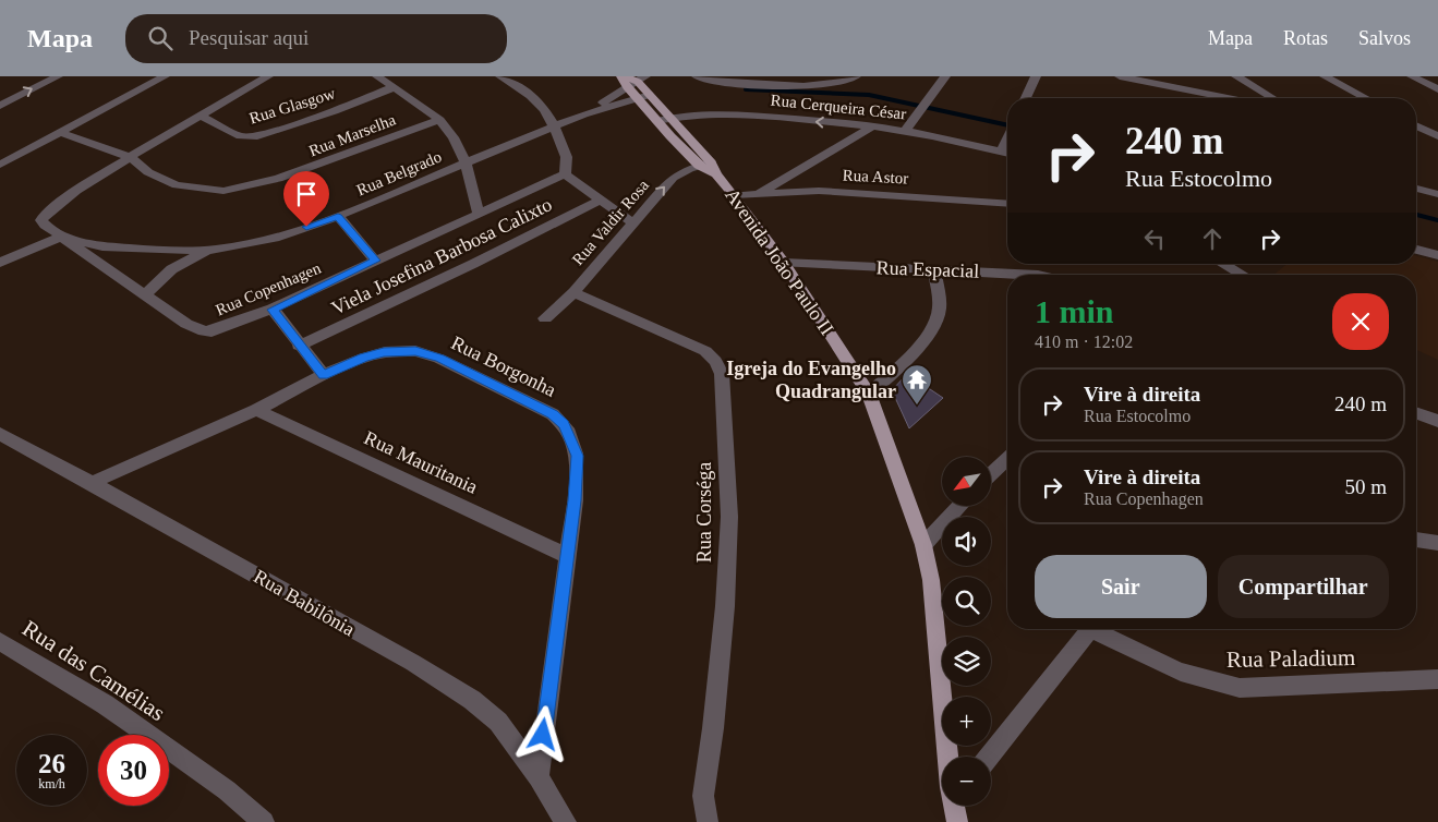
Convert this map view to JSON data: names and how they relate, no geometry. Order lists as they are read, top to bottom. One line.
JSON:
{"streets":{"main road":["Avenida João Paulo II"],"street":["Rua Glasgow","Rua Cerqueira César","Rua Marselha","Rua Belgrado","Rua Astor","Rua Valdir Rosa","Viela Josefina Barbosa Calixto","Rua Espacial","Rua Copenhagen","Rua Borgonha","Rua Mauritania","Rua Corséga","Rua Babilônia","Rua Paladium","Rua das Camélias"]},"crossings":[["Rua Glasgow","Rua Copenhagen"],["Rua Cerqueira César","Avenida João Paulo II"],["Rua Marselha","Rua Copenhagen"],["Rua Belgrado","Avenida João Paulo II"],["Rua Belgrado","Rua Copenhagen"],["Rua Astor","Avenida João Paulo II"],["Rua Valdir Rosa","Avenida João Paulo II"],["Rua Valdir Rosa","Rua Corséga"],["Avenida João Paulo II","Rua Espacial"],["Rua Borgonha","Rua Mauritania"],["Rua Borgonha","Rua Babilônia"]],"one_way":["Rua Valdir Rosa"],"places":{"temple":["Igreja do Evangelho Quadrangular"]},"north":"bottom left","page":{"header":"Mapa","search":"Pesquisar aqui","nav":["Mapa","Rotas","Salvos"],"turn":["240 m","Rua Estocolmo"],"heading":["1 min","410 m · 12:02"],"list":[{"name":"Vire à direita","note":"Rua Estocolmo","value":"240 m"},{"name":"Vire à direita","note":"Rua Copenhagen","value":"50 m"}],"map_buttons":["+","−"],"buttons":["Sair","Compartilhar"],"speed":"26 km/h","limit":"30"}}
